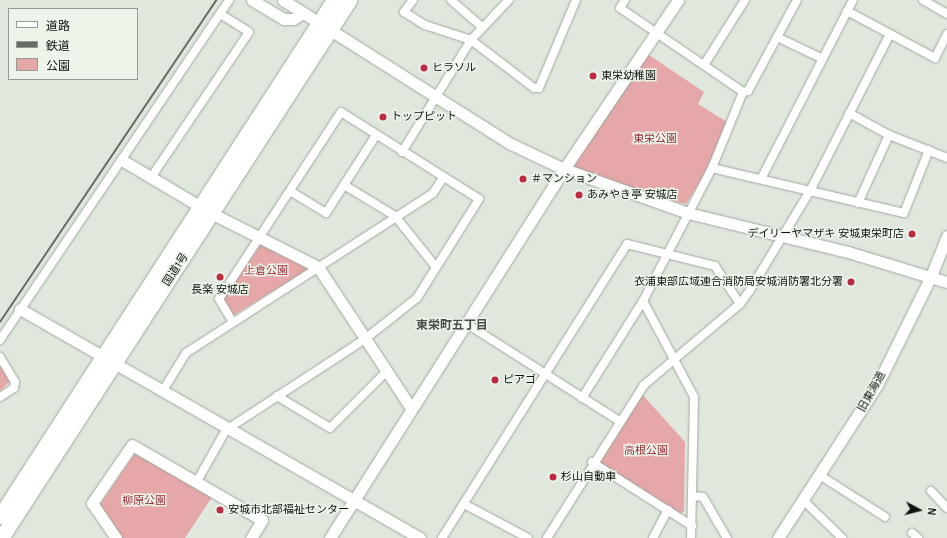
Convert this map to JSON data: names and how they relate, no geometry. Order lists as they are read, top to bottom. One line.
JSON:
{"streets":{"highway":["国道1号"],"street":["旧東海道"]},"districts":["東栄町五丁目"],"parks":["東栄公園","上倉公園","高根公園","柳原公園"],"places":["ヒラソル","東栄幼稚園","トップピット","＃マンション","あみやき亭 安城店","デイリーヤマザキ 安城東栄町店","長楽 安城店","衣浦東部広域連合消防局安城消防署北分署","ピアゴ","杉山自動車","安城市北部福祉センター"],"legend":["道路","鉄道","公園"],"north":"right"}
